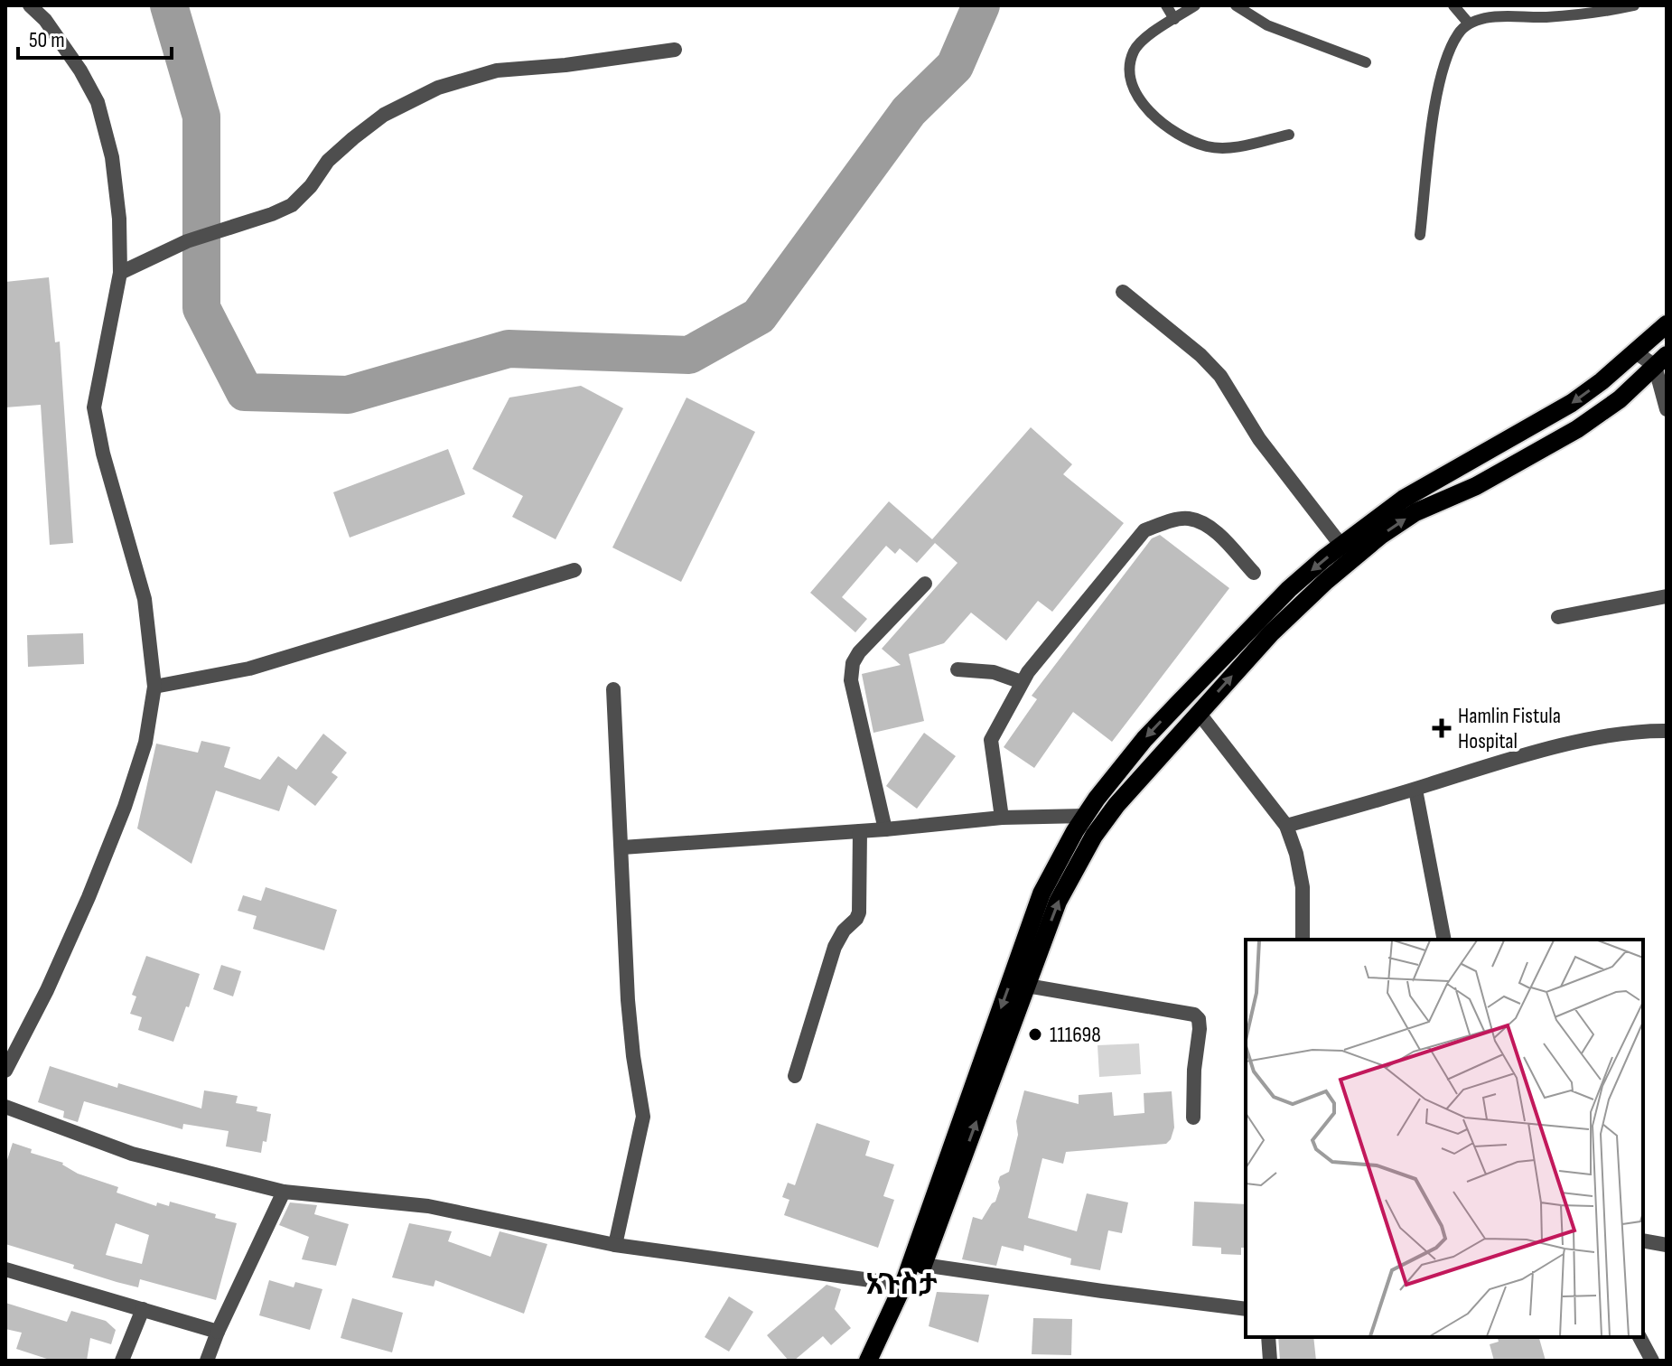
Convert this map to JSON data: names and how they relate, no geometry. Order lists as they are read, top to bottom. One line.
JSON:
{"districts":["አጉስታ"],"places":{"health":["Hamlin Fistula Hospital"],"other":["111698"]},"scale_bar":"50 m"}
